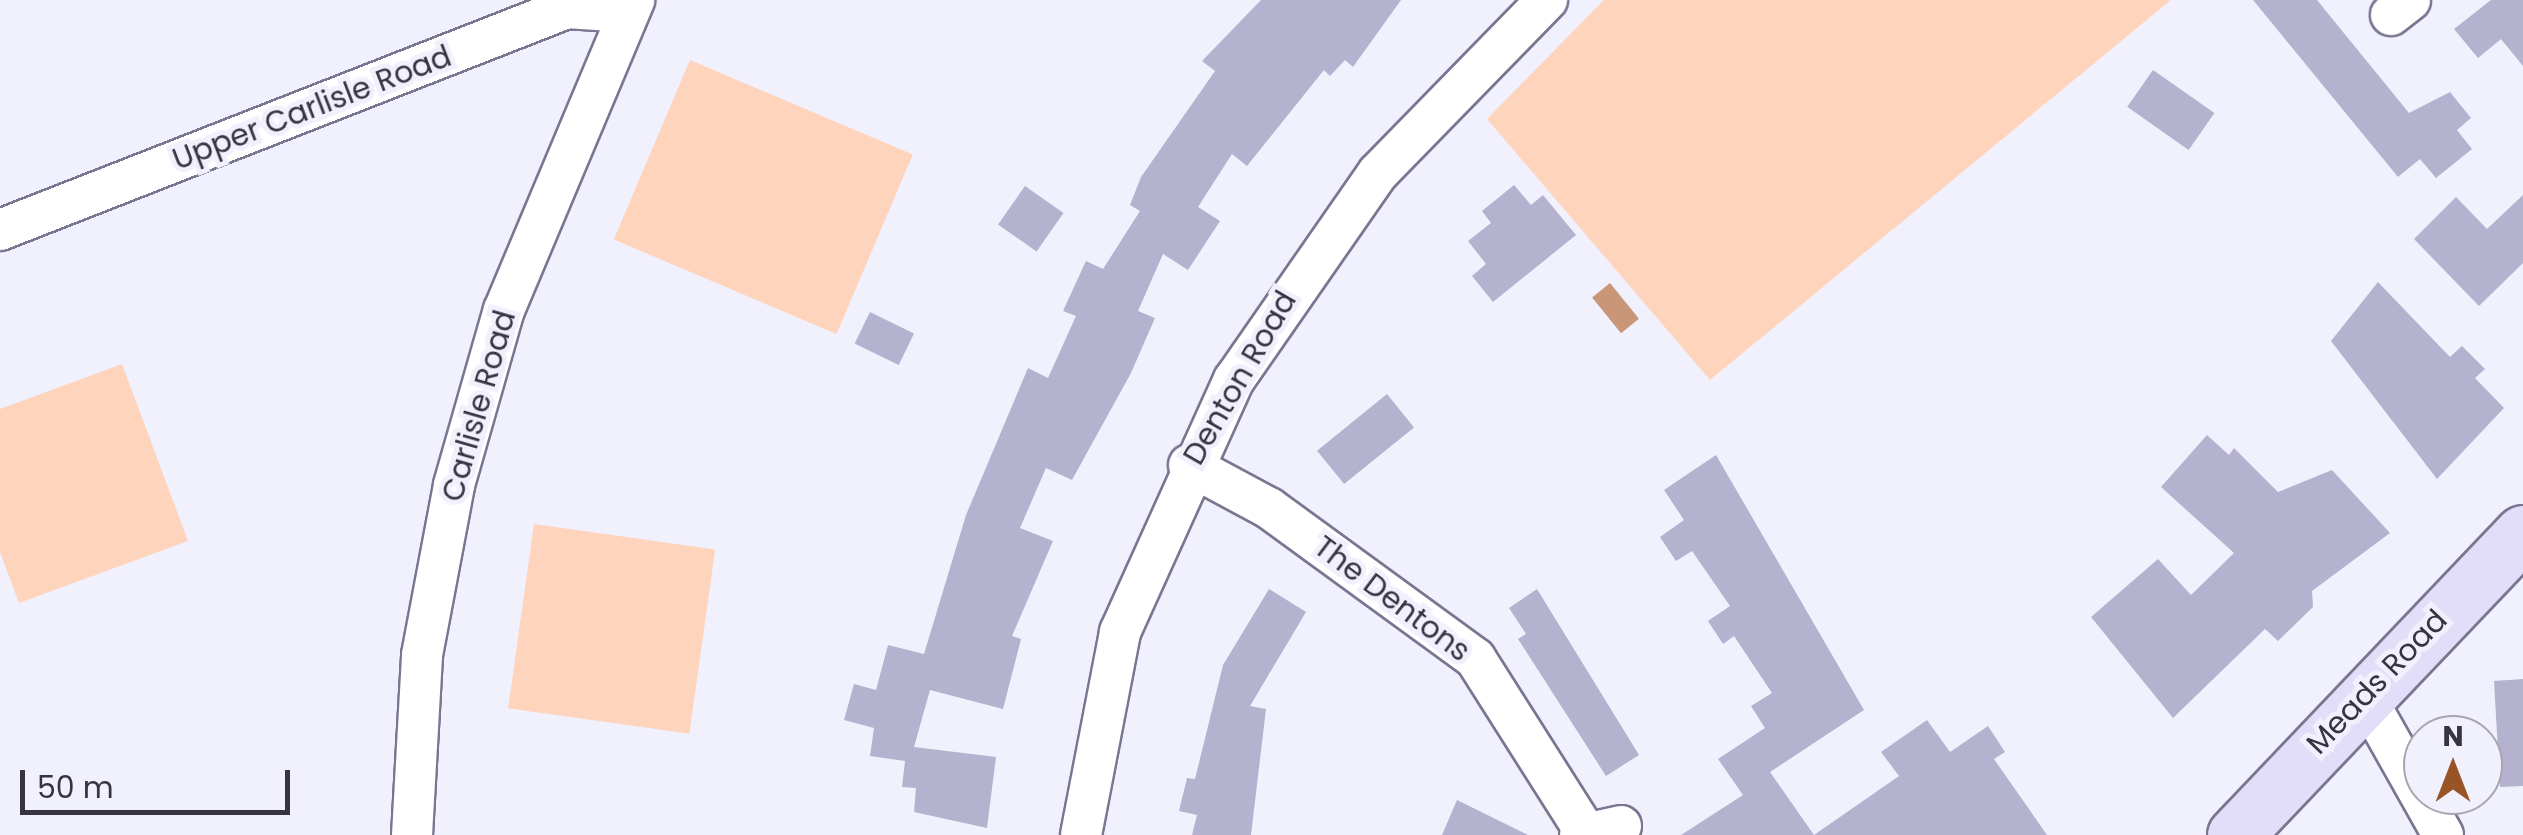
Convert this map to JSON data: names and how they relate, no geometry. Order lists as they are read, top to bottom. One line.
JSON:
{"streets":{"street":["Upper Carlisle Road","Denton Road","Carlisle Road","The Dentons","Meads Road"]},"crossings":[["Upper Carlisle Road","Carlisle Road"],["Denton Road","The Dentons"]],"scale_bar":"50 m","north":"top"}
